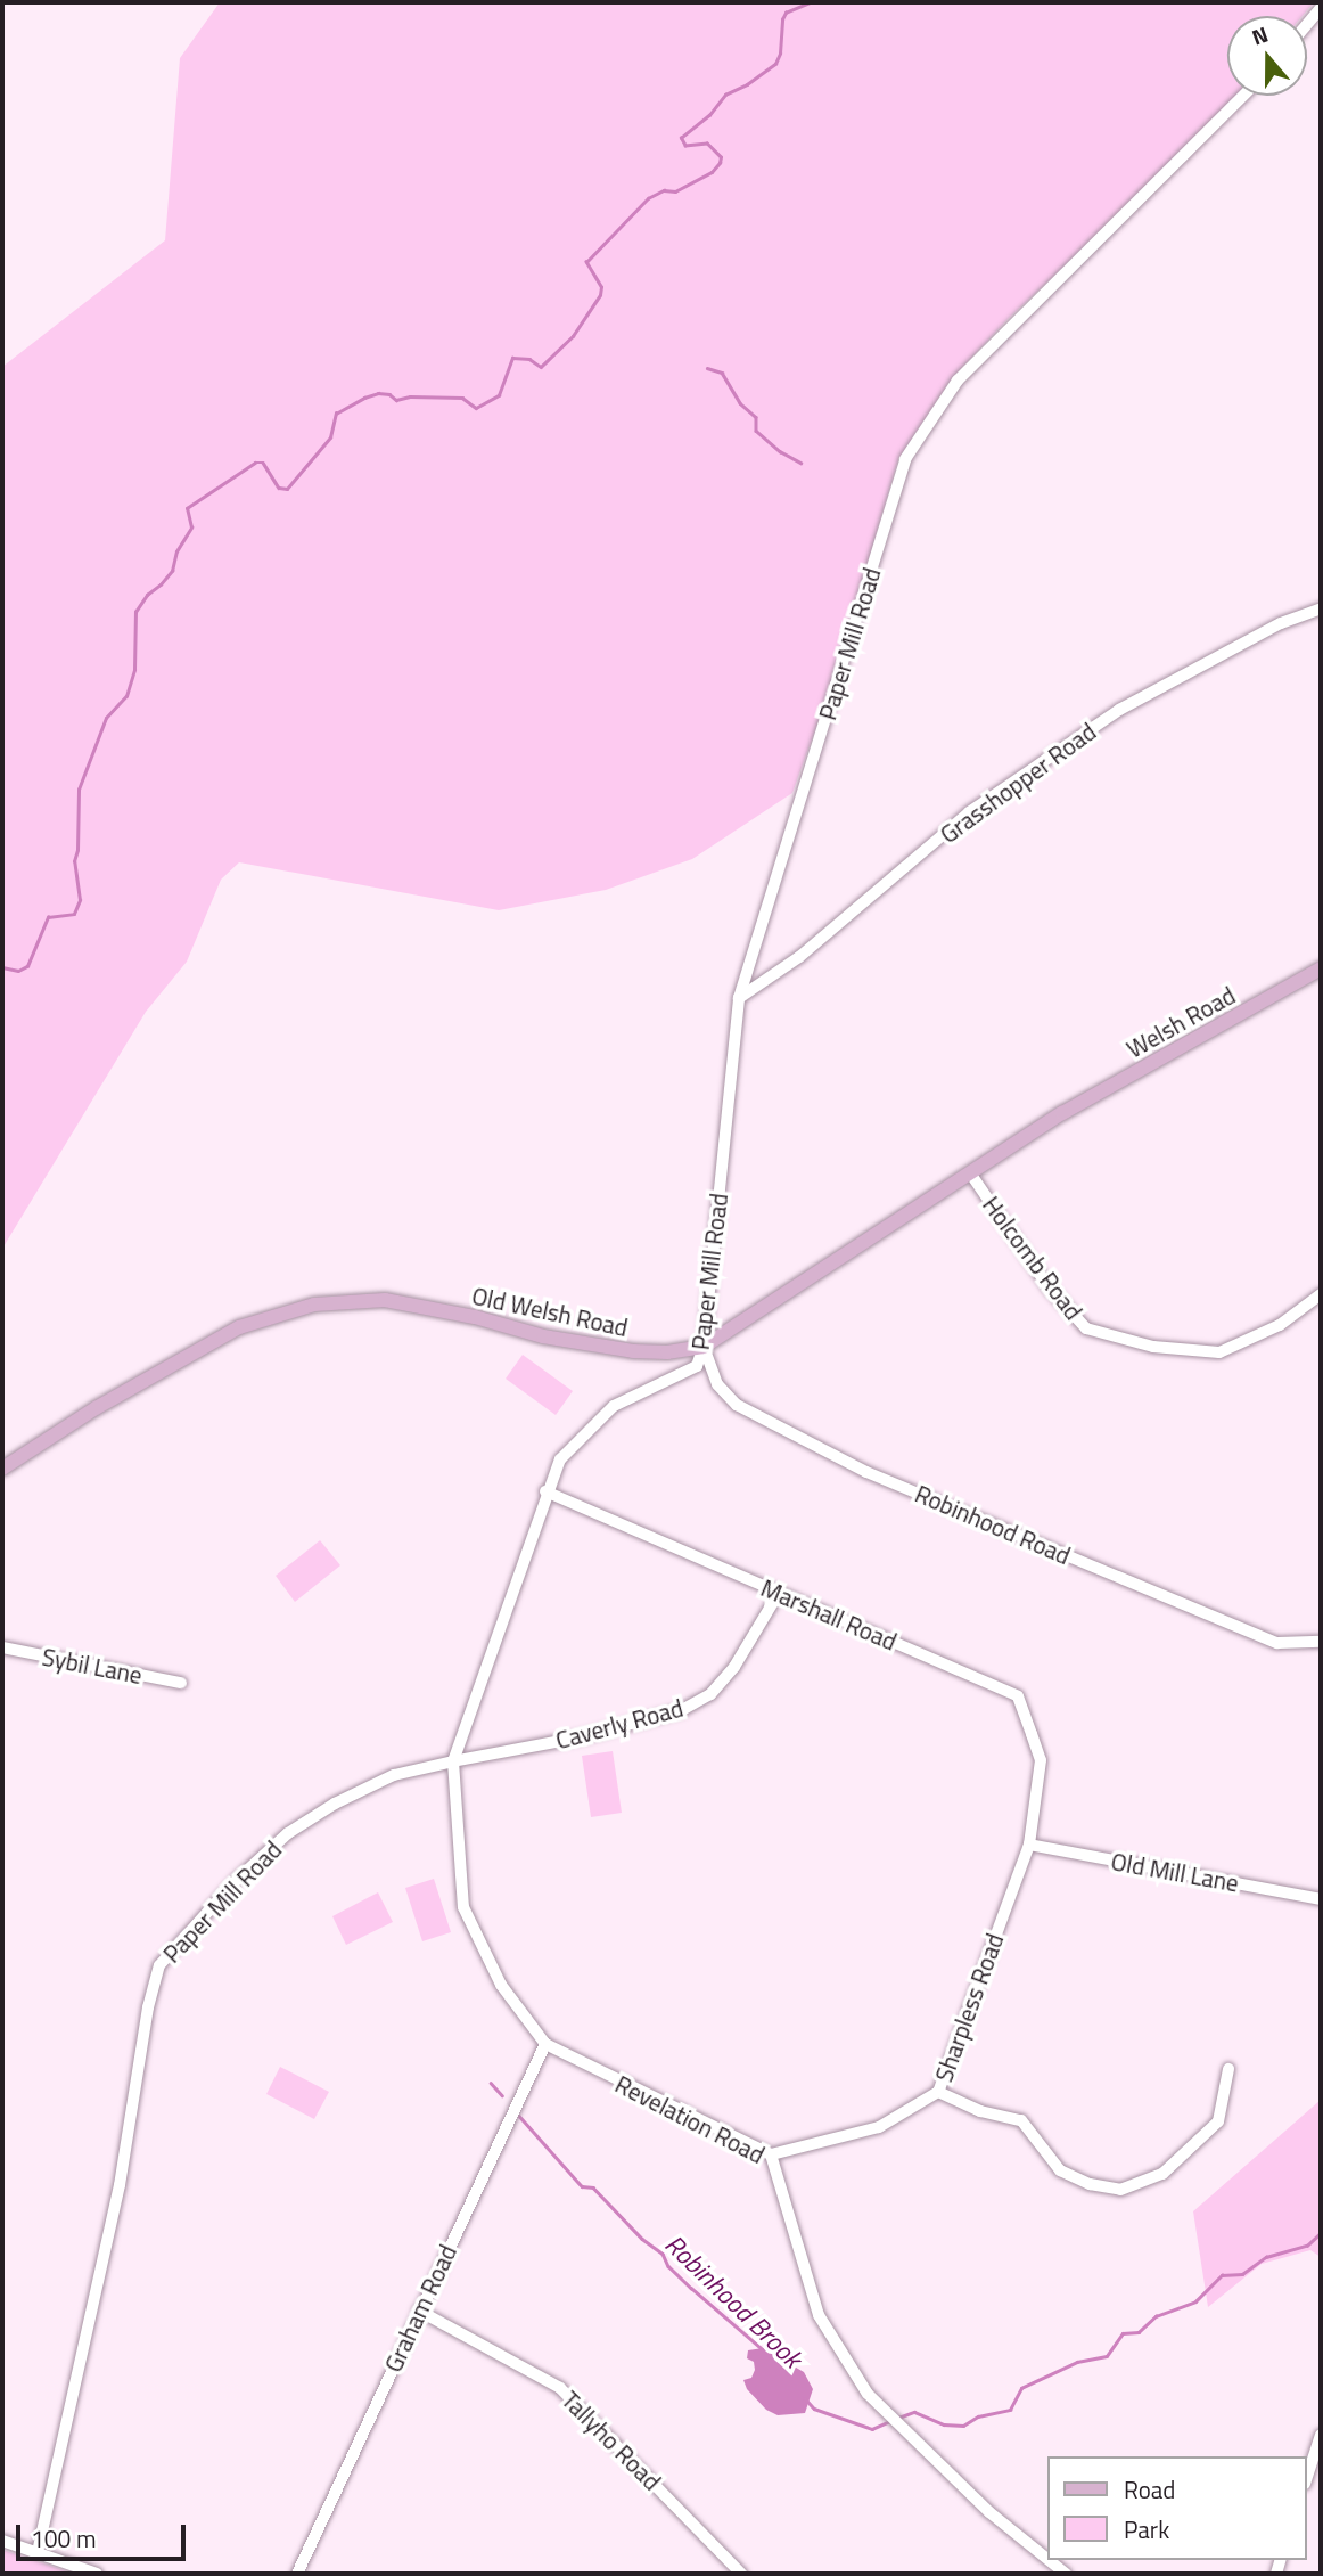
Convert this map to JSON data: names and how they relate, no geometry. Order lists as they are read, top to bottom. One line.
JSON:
{"streets":{"main road":["Welsh Road","Old Welsh Road"],"street":["Paper Mill Road","Grasshopper Road","Holcomb Road","Robinhood Road","Marshall Road","Sybil Lane","Caverly Road","Old Mill Lane","Sharpless Road","Revelation Road","Graham Road","Tallyho Road"]},"crossings":[["Paper Mill Road","Grasshopper Road"],["Paper Mill Road","Old Welsh Road"],["Paper Mill Road","Robinhood Road"],["Paper Mill Road","Marshall Road"],["Paper Mill Road","Caverly Road"],["Paper Mill Road","Revelation Road"],["Welsh Road","Old Welsh Road"],["Holcomb Road","Old Welsh Road"],["Old Welsh Road","Robinhood Road"],["Marshall Road","Caverly Road"],["Marshall Road","Sharpless Road"],["Caverly Road","Revelation Road"],["Old Mill Lane","Sharpless Road"],["Sharpless Road","Revelation Road"],["Revelation Road","Graham Road"],["Graham Road","Tallyho Road"]],"water":["Robinhood Brook"],"legend":["Road","Park"],"scale_bar":"100 m","north":"top"}
